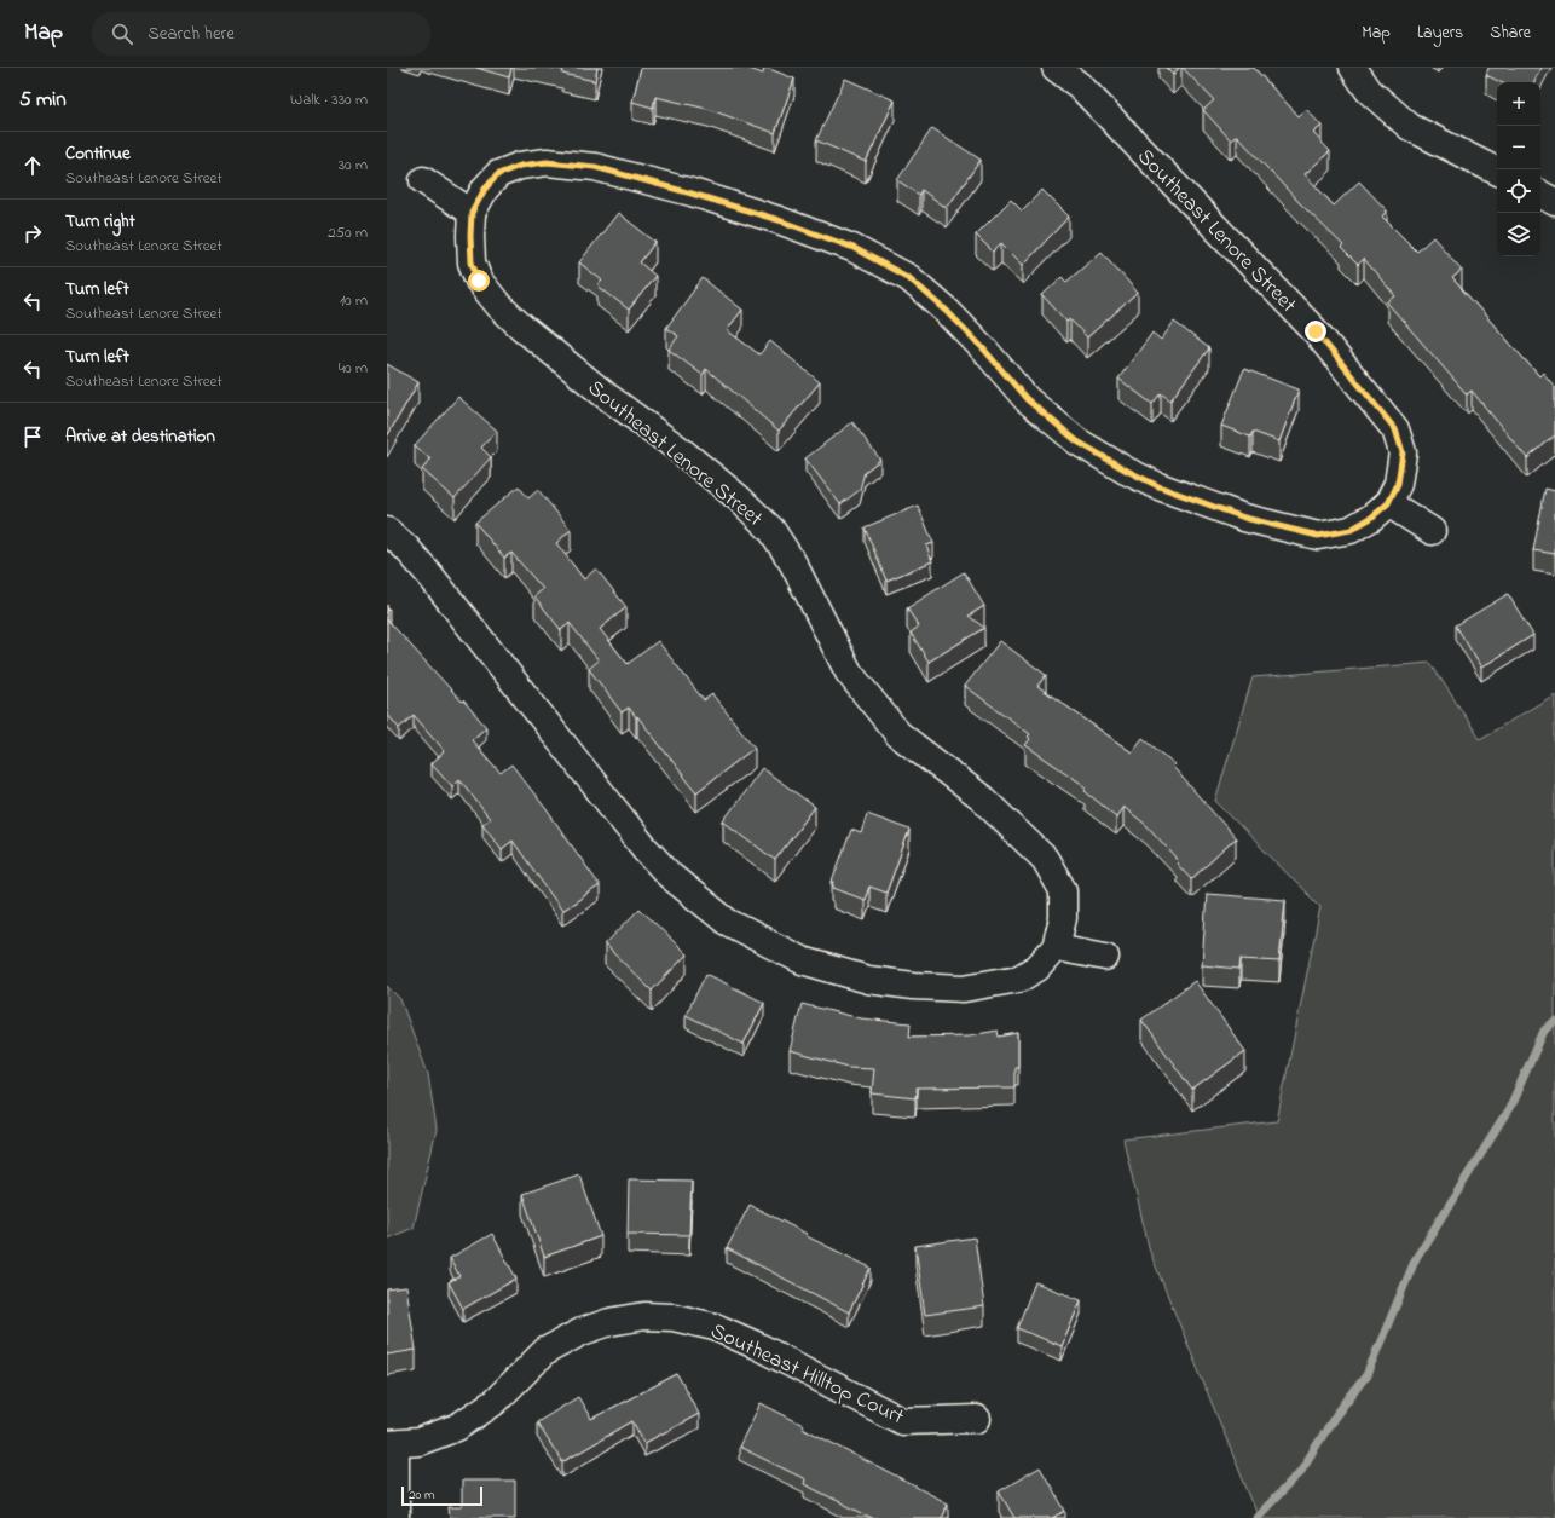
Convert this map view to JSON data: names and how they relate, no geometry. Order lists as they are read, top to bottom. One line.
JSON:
{"streets":{"street":["Southeast Lenore Street","Southeast Hilltop Court"]},"scale_bar":"20 m","page":{"header":"Map","search":"Search here","nav":["Map","Layers","Share"],"heading":["5 min","Walk · 330 m"],"map_buttons":["+","−"],"list":[["Continue","Southeast Lenore Street","30 m"],["Turn right","Southeast Lenore Street","250 m"],["Turn left","Southeast Lenore Street","10 m"],["Turn left","Southeast Lenore Street","40 m"],"Arrive at destination"],"scale":"20 m"}}
